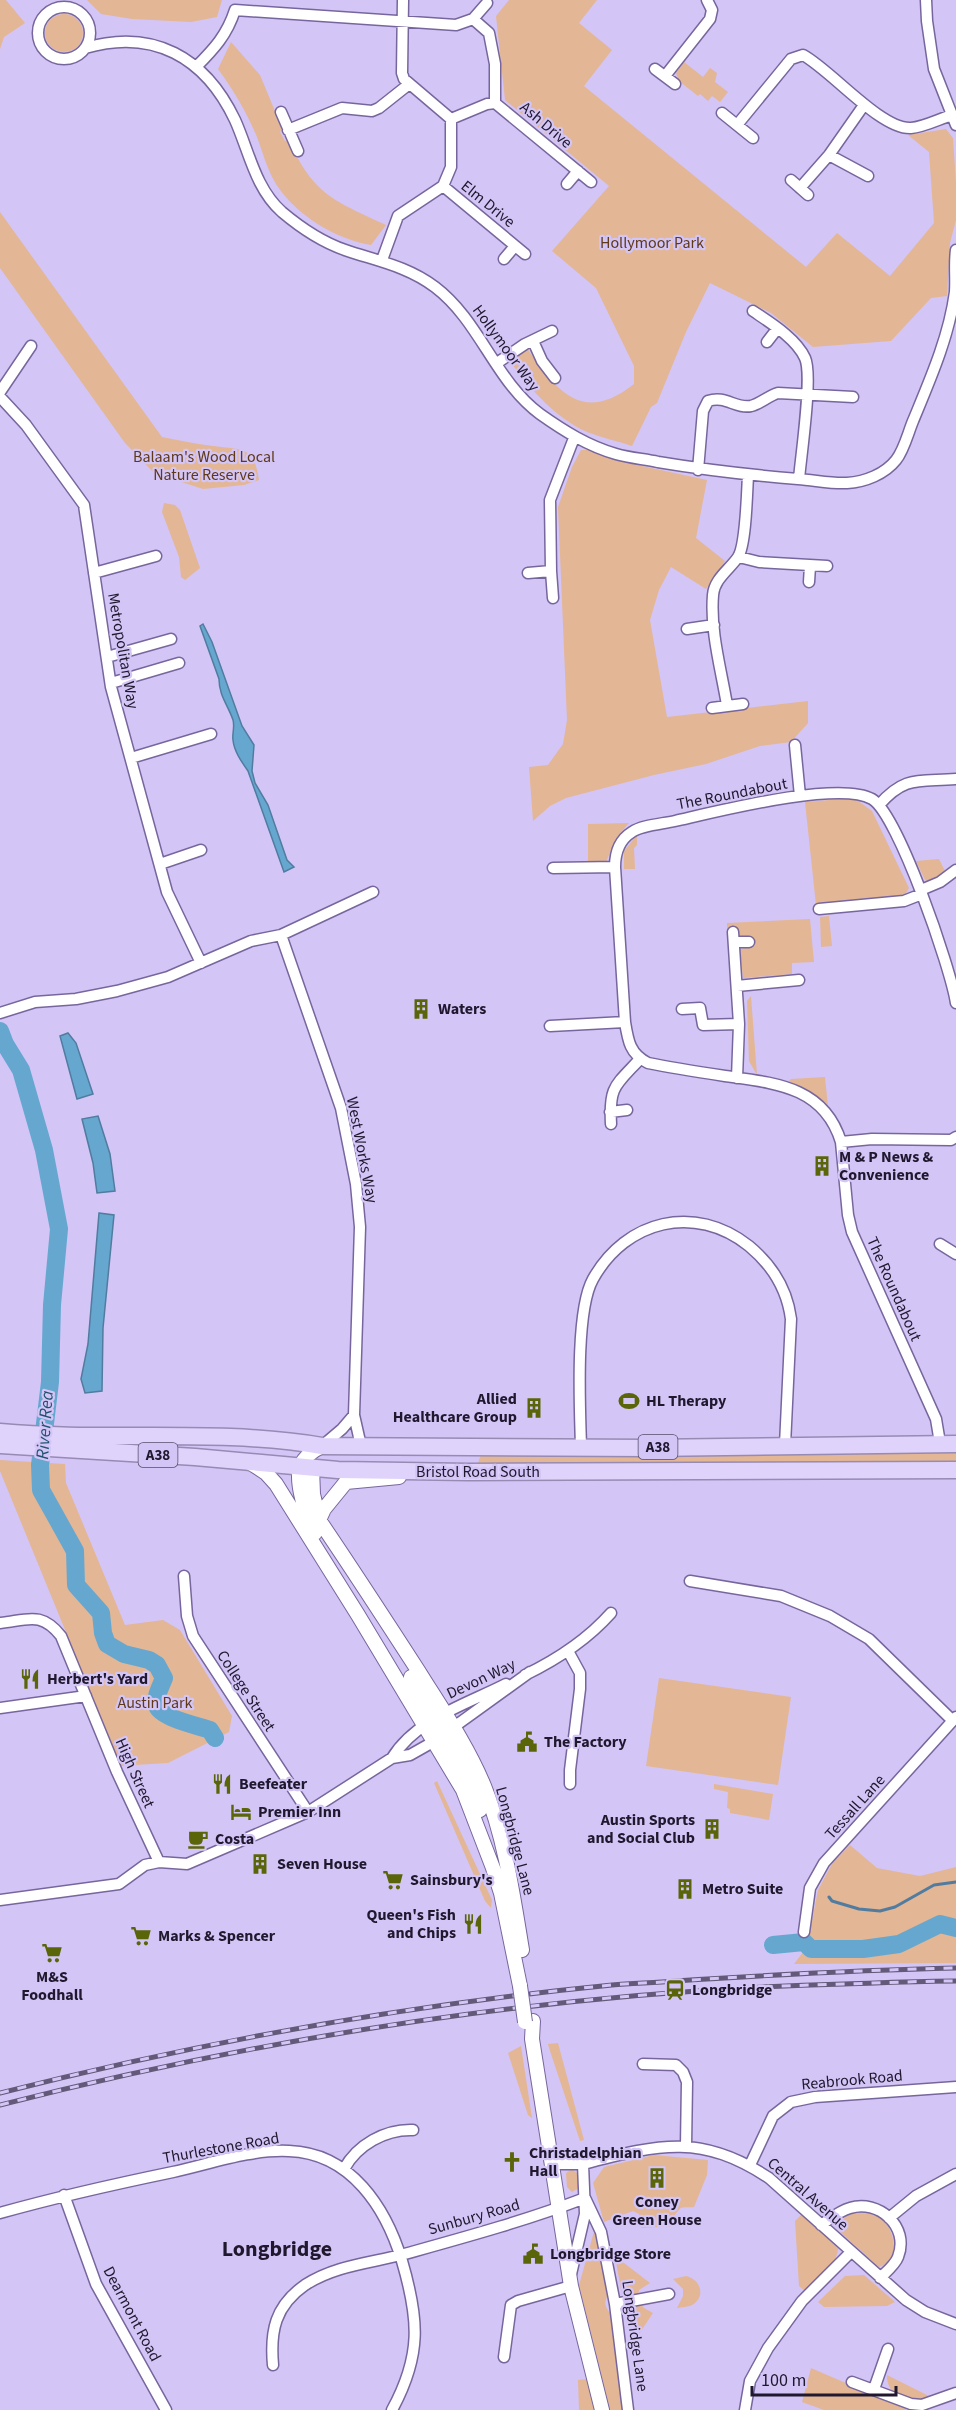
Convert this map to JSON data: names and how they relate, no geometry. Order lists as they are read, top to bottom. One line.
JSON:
{"streets":{"highway":["A38","Bristol Road South"],"street":["Ash Drive","Elm Drive","Hollymoor Way","Metropolitan Way","The Roundabout","West Works Way","Devon Way","College Street","High Street","Tessall Lane","Longbridge Lane","Reabrook Road","Thurlestone Road","Central Avenue","Sunbury Road","Dearmont Road"]},"crossings":[["The Roundabout","Bristol Road South"],["West Works Way","Bristol Road South"],["Bristol Road South","Longbridge Lane"],["Devon Way","Longbridge Lane"],["Longbridge Lane","Central Avenue"],["Longbridge Lane","Sunbury Road"],["Reabrook Road","Central Avenue"],["Thurlestone Road","Sunbury Road"],["Thurlestone Road","Dearmont Road"]],"districts":["Longbridge"],"water":["River Rea"],"parks":["Hollymoor Park","Balaam's Wood Local Nature Reserve","Austin Park"],"places":{"building":["Waters","M & P News & Convenience","Allied Healthcare Group","Austin Sports and Social Club","Seven House","Metro Suite","Coney Green House"],"sports":["HL Therapy"],"restaurant":["Herbert's Yard","Beefeater","Queen's Fish and Chips"],"public building":["The Factory","Longbridge Store"],"hotel":["Premier Inn"],"cafe":["Costa"],"supermarket":["Sainsbury's","Marks & Spencer","M&S Foodhall"],"station":["Longbridge"],"church":["Christadelphian Hall"]},"scale_bar":"100 m"}
